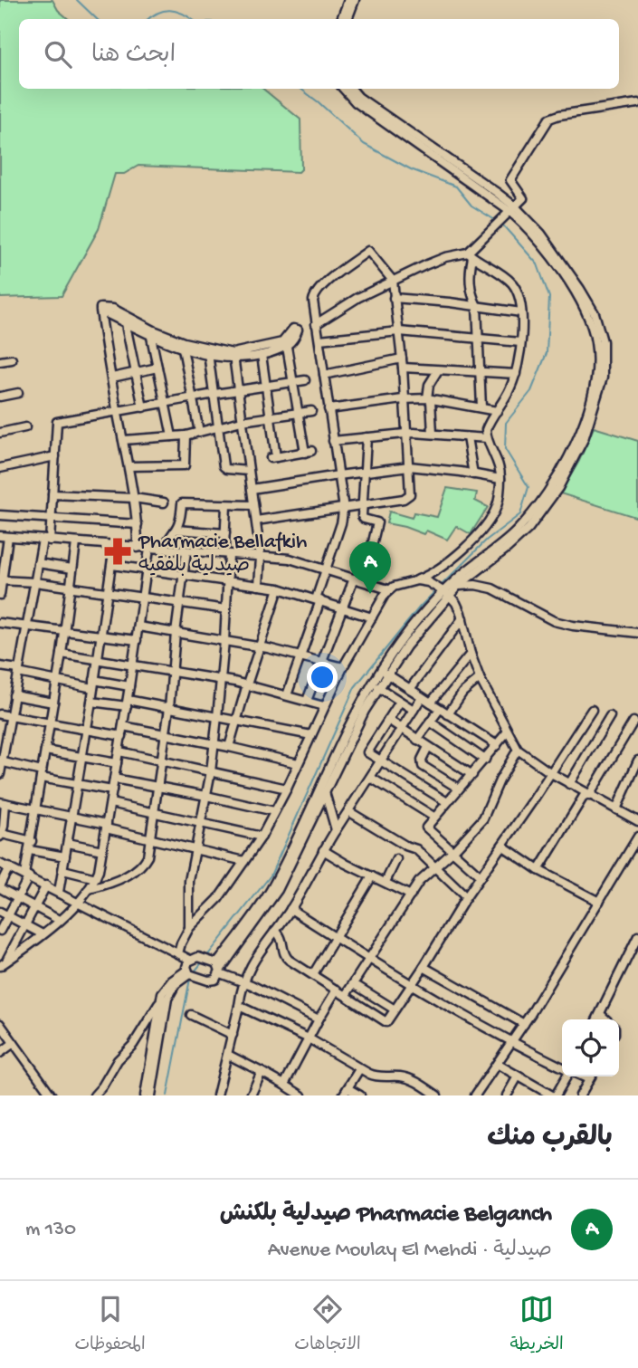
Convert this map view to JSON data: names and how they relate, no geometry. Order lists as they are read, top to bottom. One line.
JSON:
{"places":{"pharmacy":["Pharmacie Bellafkih صيدلية بلفقيه"]},"page":{"search":"ابحث هنا","pins":"A","heading":"بالقرب منك","list":[{"mark":"A","name":"Pharmacie Belganch صيدلية بلكنش","note":"صيدلية · Avenue Moulay El Mehdi","value":"130 m"}],"nav":["الخريطة","الاتجاهات","المحفوظات"]}}
